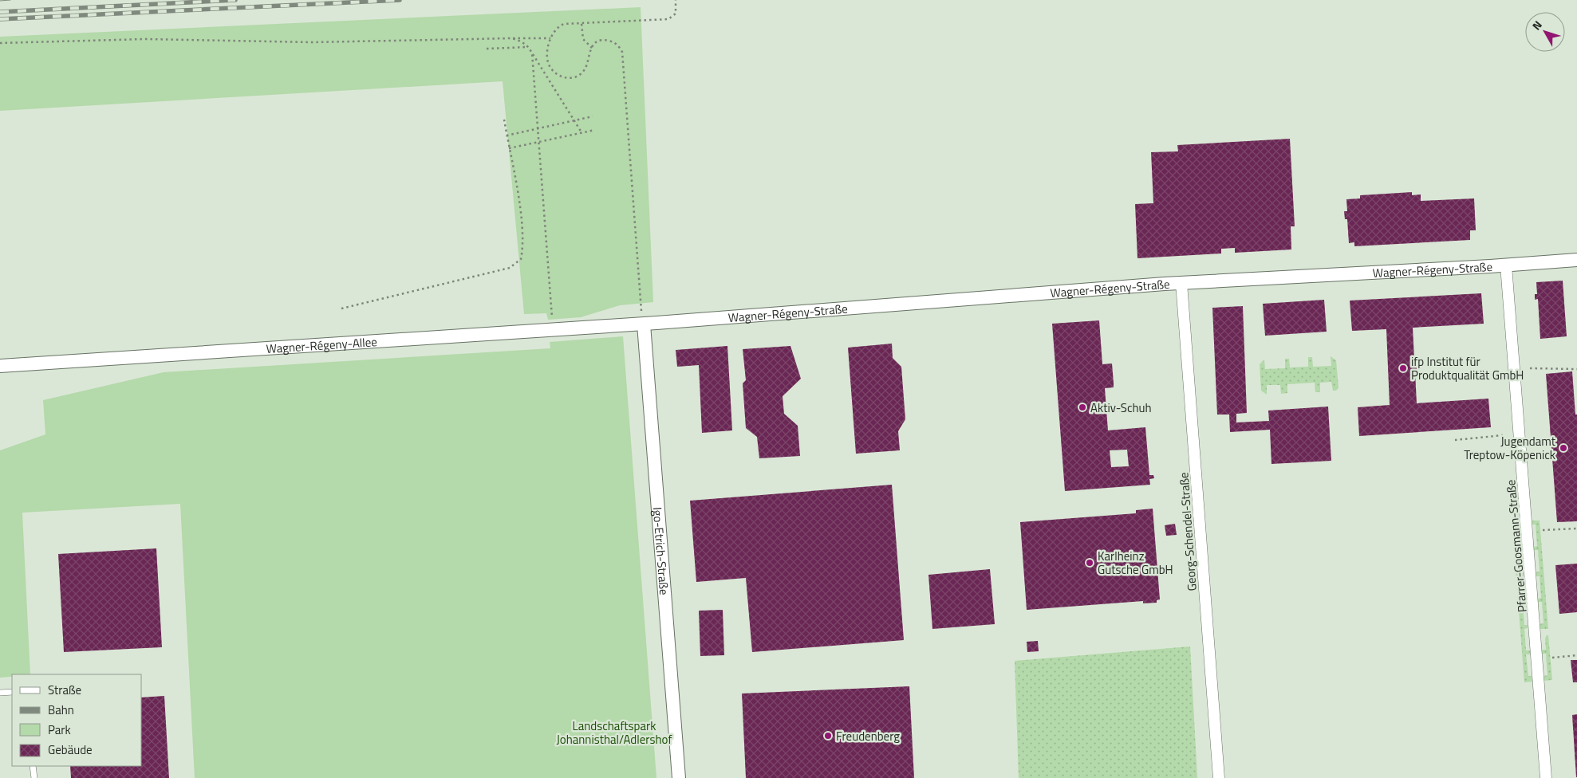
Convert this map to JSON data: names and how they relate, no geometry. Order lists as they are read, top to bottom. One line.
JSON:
{"streets":{"street":["Wagner-Régeny-Straße","Wagner-Régeny-Allee","Georg-Schendel-Straße","Pfarrer-Goosmann-Straße","Igo-Etrich-Straße"]},"crossings":[["Wagner-Régeny-Straße","Wagner-Régeny-Allee"],["Wagner-Régeny-Straße","Georg-Schendel-Straße"],["Wagner-Régeny-Straße","Pfarrer-Goosmann-Straße"],["Wagner-Régeny-Straße","Igo-Etrich-Straße"],["Wagner-Régeny-Allee","Igo-Etrich-Straße"]],"parks":["Landschaftspark Johannisthal/Adlershof"],"places":["ifp Institut für Produktqualität GmbH","Aktiv-Schuh","Jugendamt Treptow-Köpenick","Karlheinz Gutsche GmbH","Freudenberg"],"legend":["Straße","Bahn","Park","Gebäude"],"north":"top left"}
